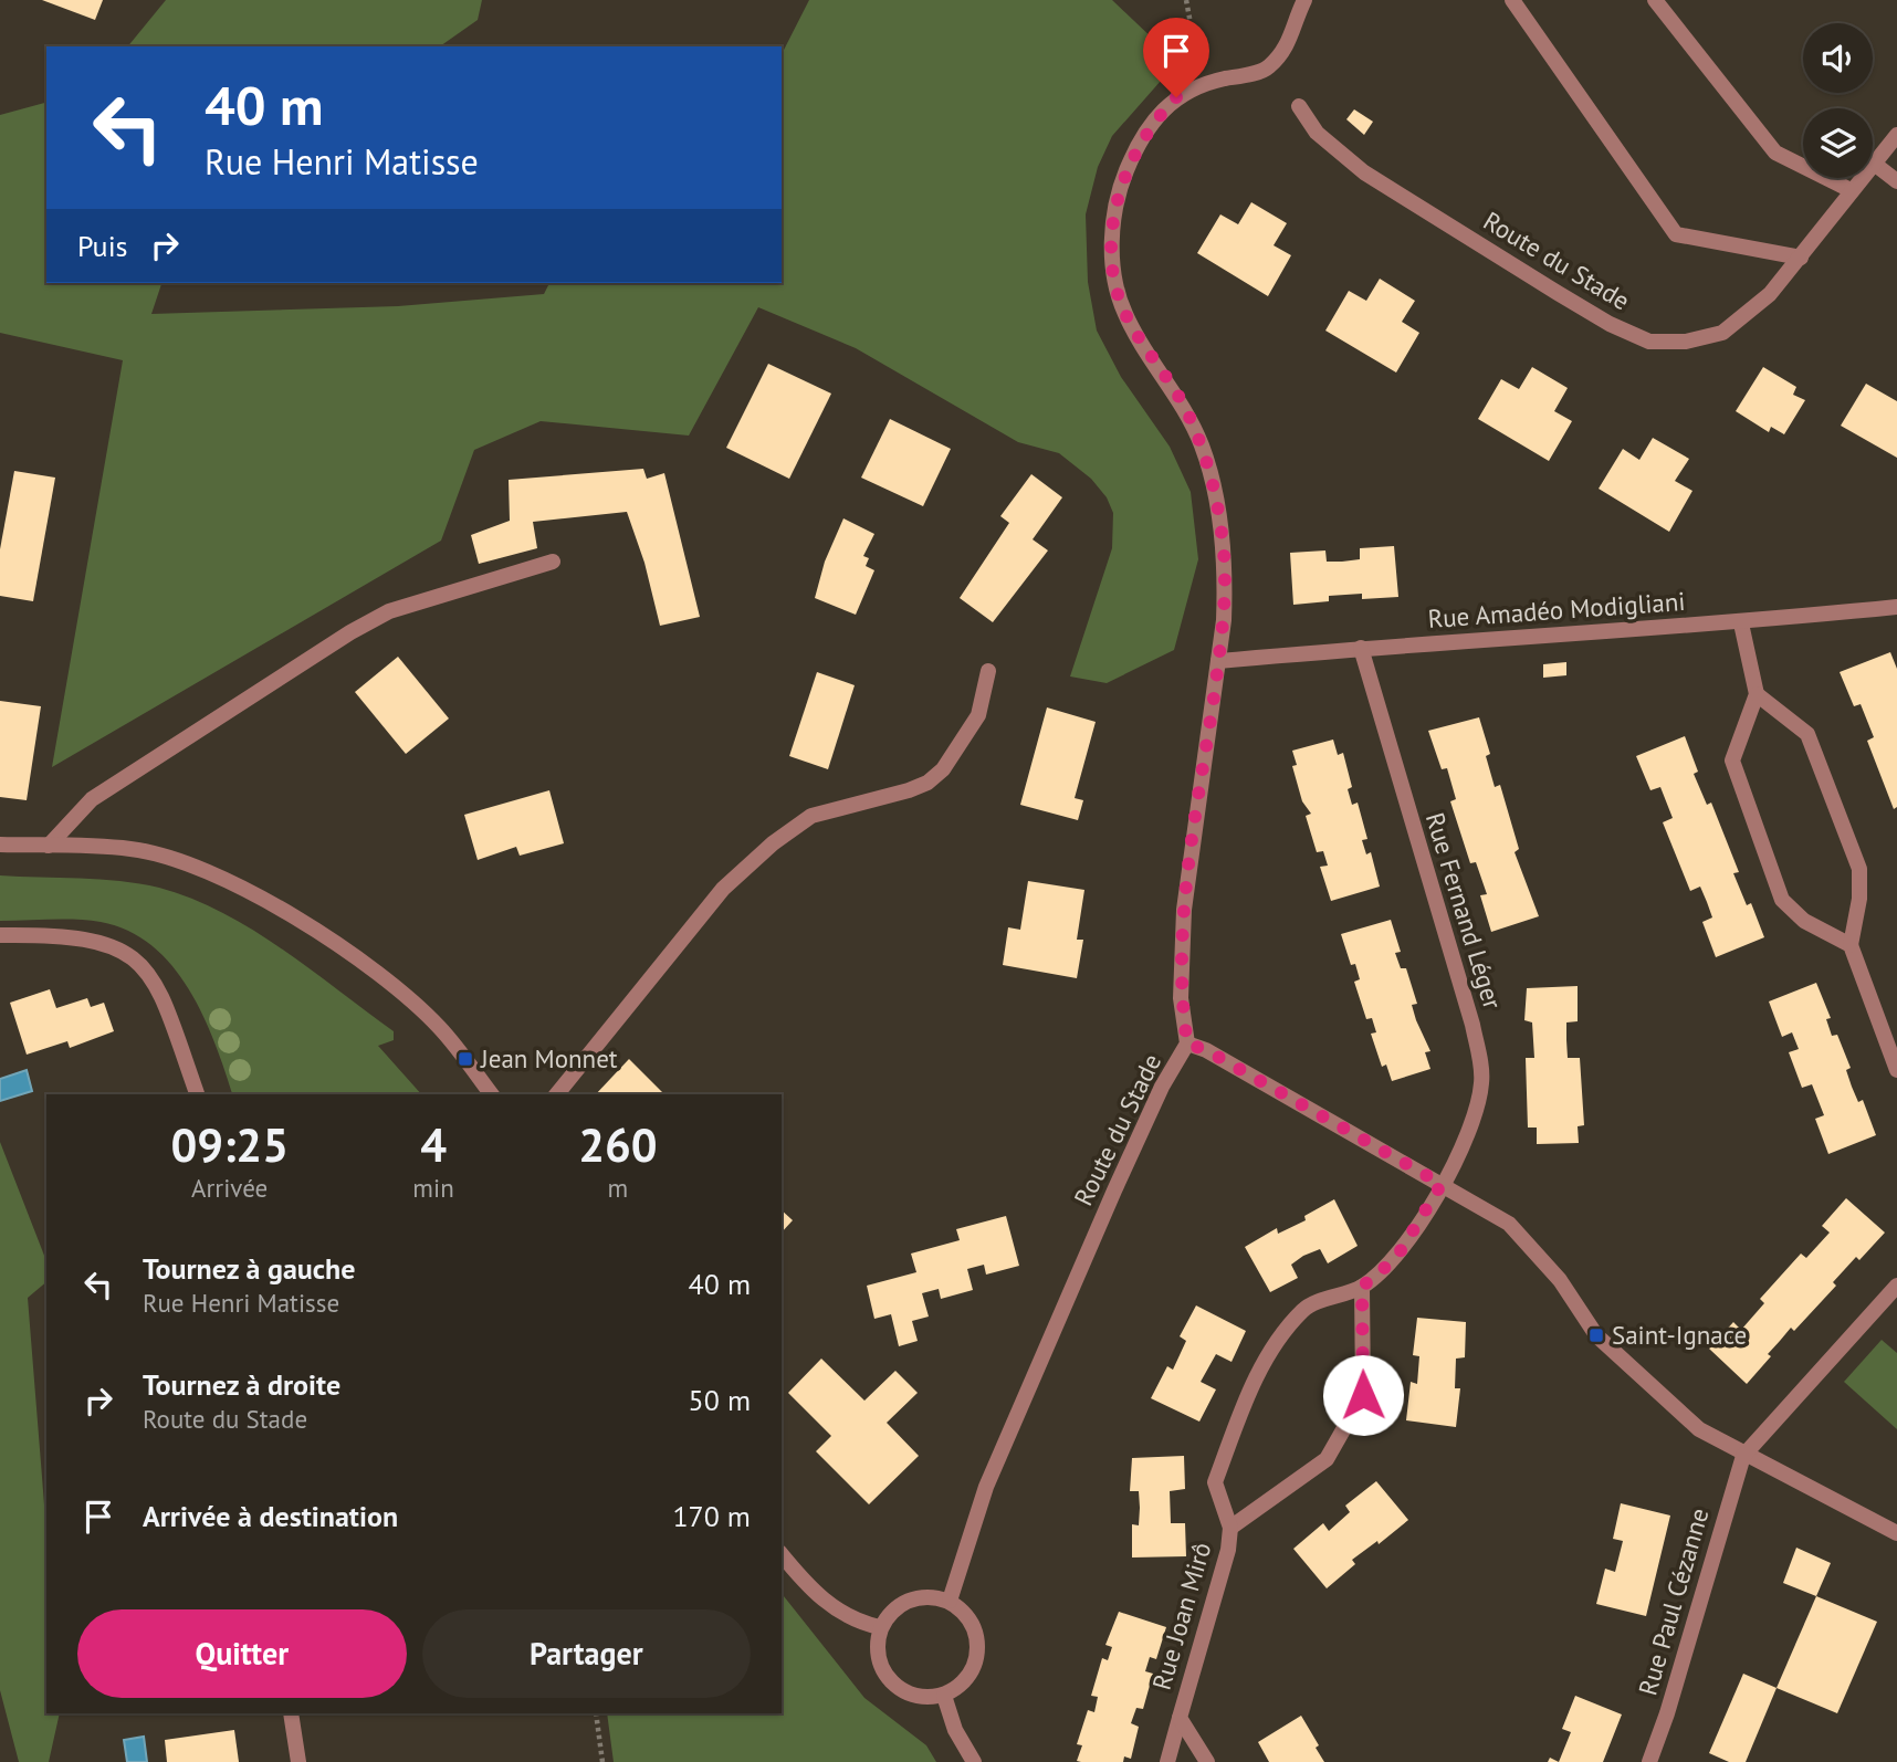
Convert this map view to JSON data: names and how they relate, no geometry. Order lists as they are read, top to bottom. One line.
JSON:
{"streets":{"street":["Route du Stade","Rue Amadéo Modigliani","Rue Fernand Léger","Rue Paul Cézanne","Rue Joan Mirô"]},"crossings":[["Route du Stade","Rue Amadéo Modigliani"],["Rue Amadéo Modigliani","Rue Fernand Léger"],["Rue Fernand Léger","Rue Joan Mirô"]],"places":{"transit":["Jean Monnet","Saint-Ignace"]},"page":{"turn":["40 m","Rue Henri Matisse"],"then":"Puis","eta":["09:25","Arrivée","4","min","260","m"],"list":[{"name":"Tournez à gauche","note":"Rue Henri Matisse","value":"40 m"},{"name":"Tournez à droite","note":"Route du Stade","value":"50 m"},{"name":"Arrivée à destination","value":"170 m"}],"buttons":["Quitter","Partager"]}}
